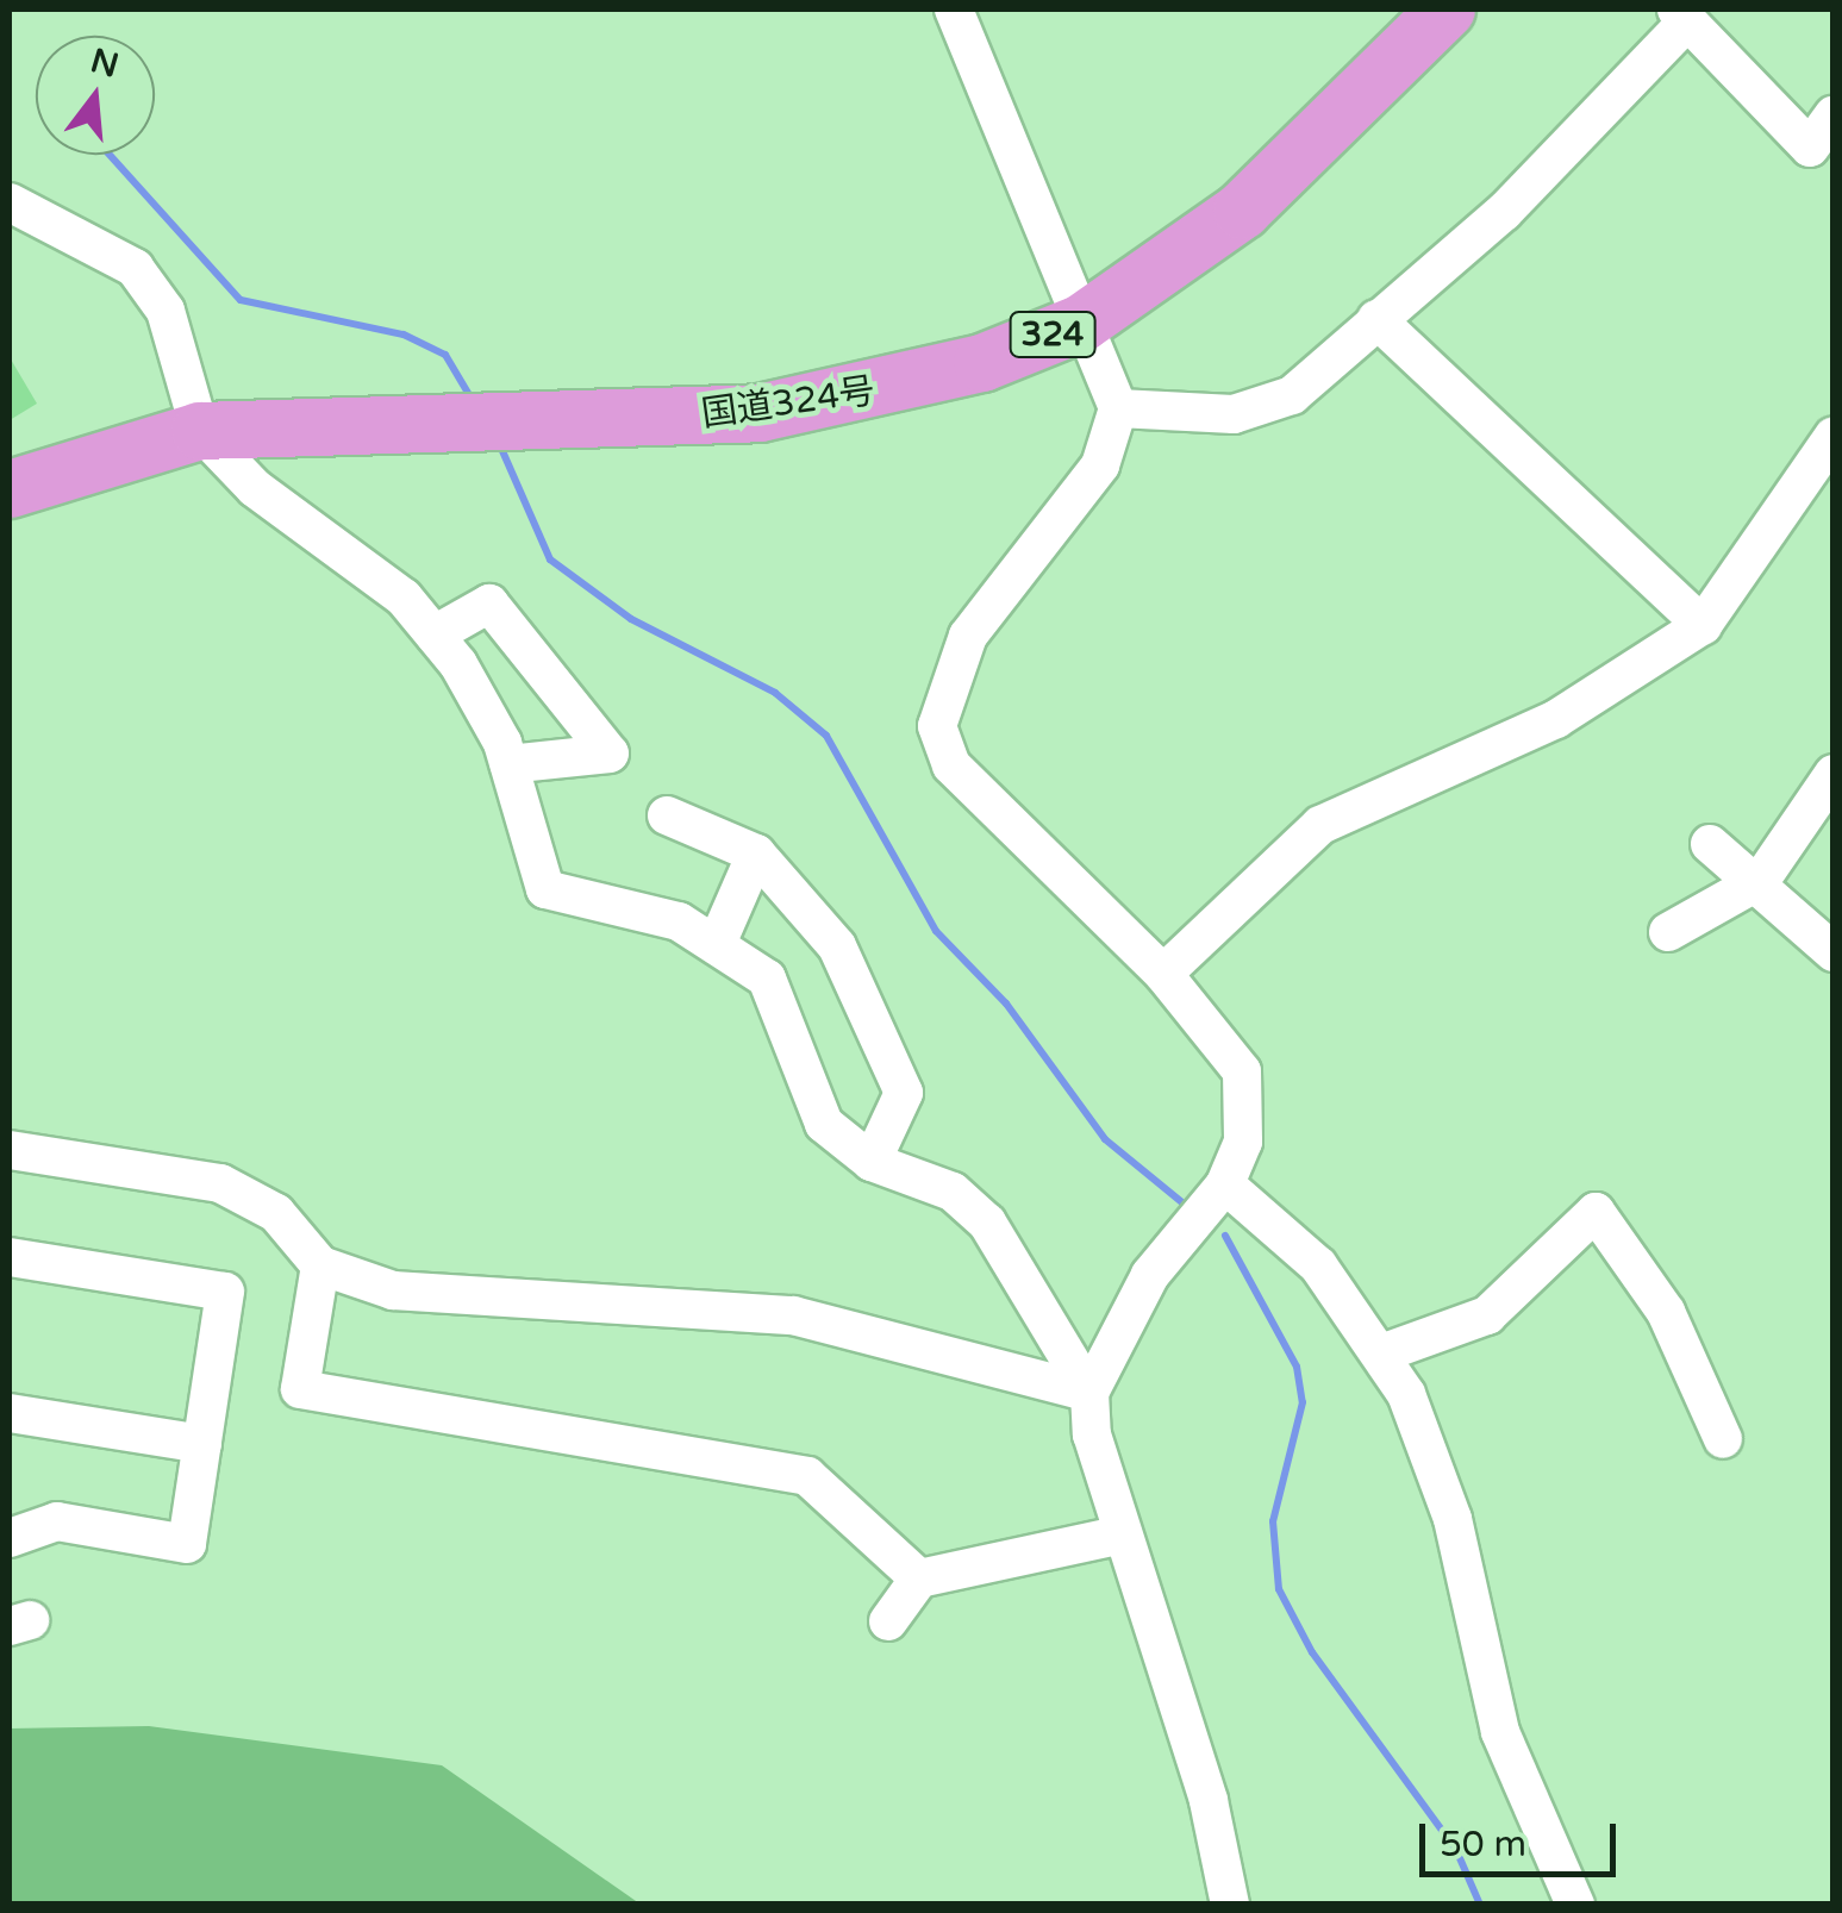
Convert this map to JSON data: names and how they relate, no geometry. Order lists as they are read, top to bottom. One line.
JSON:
{"streets":{"highway":["324","国道324号"]},"scale_bar":"50 m","north":"top"}
